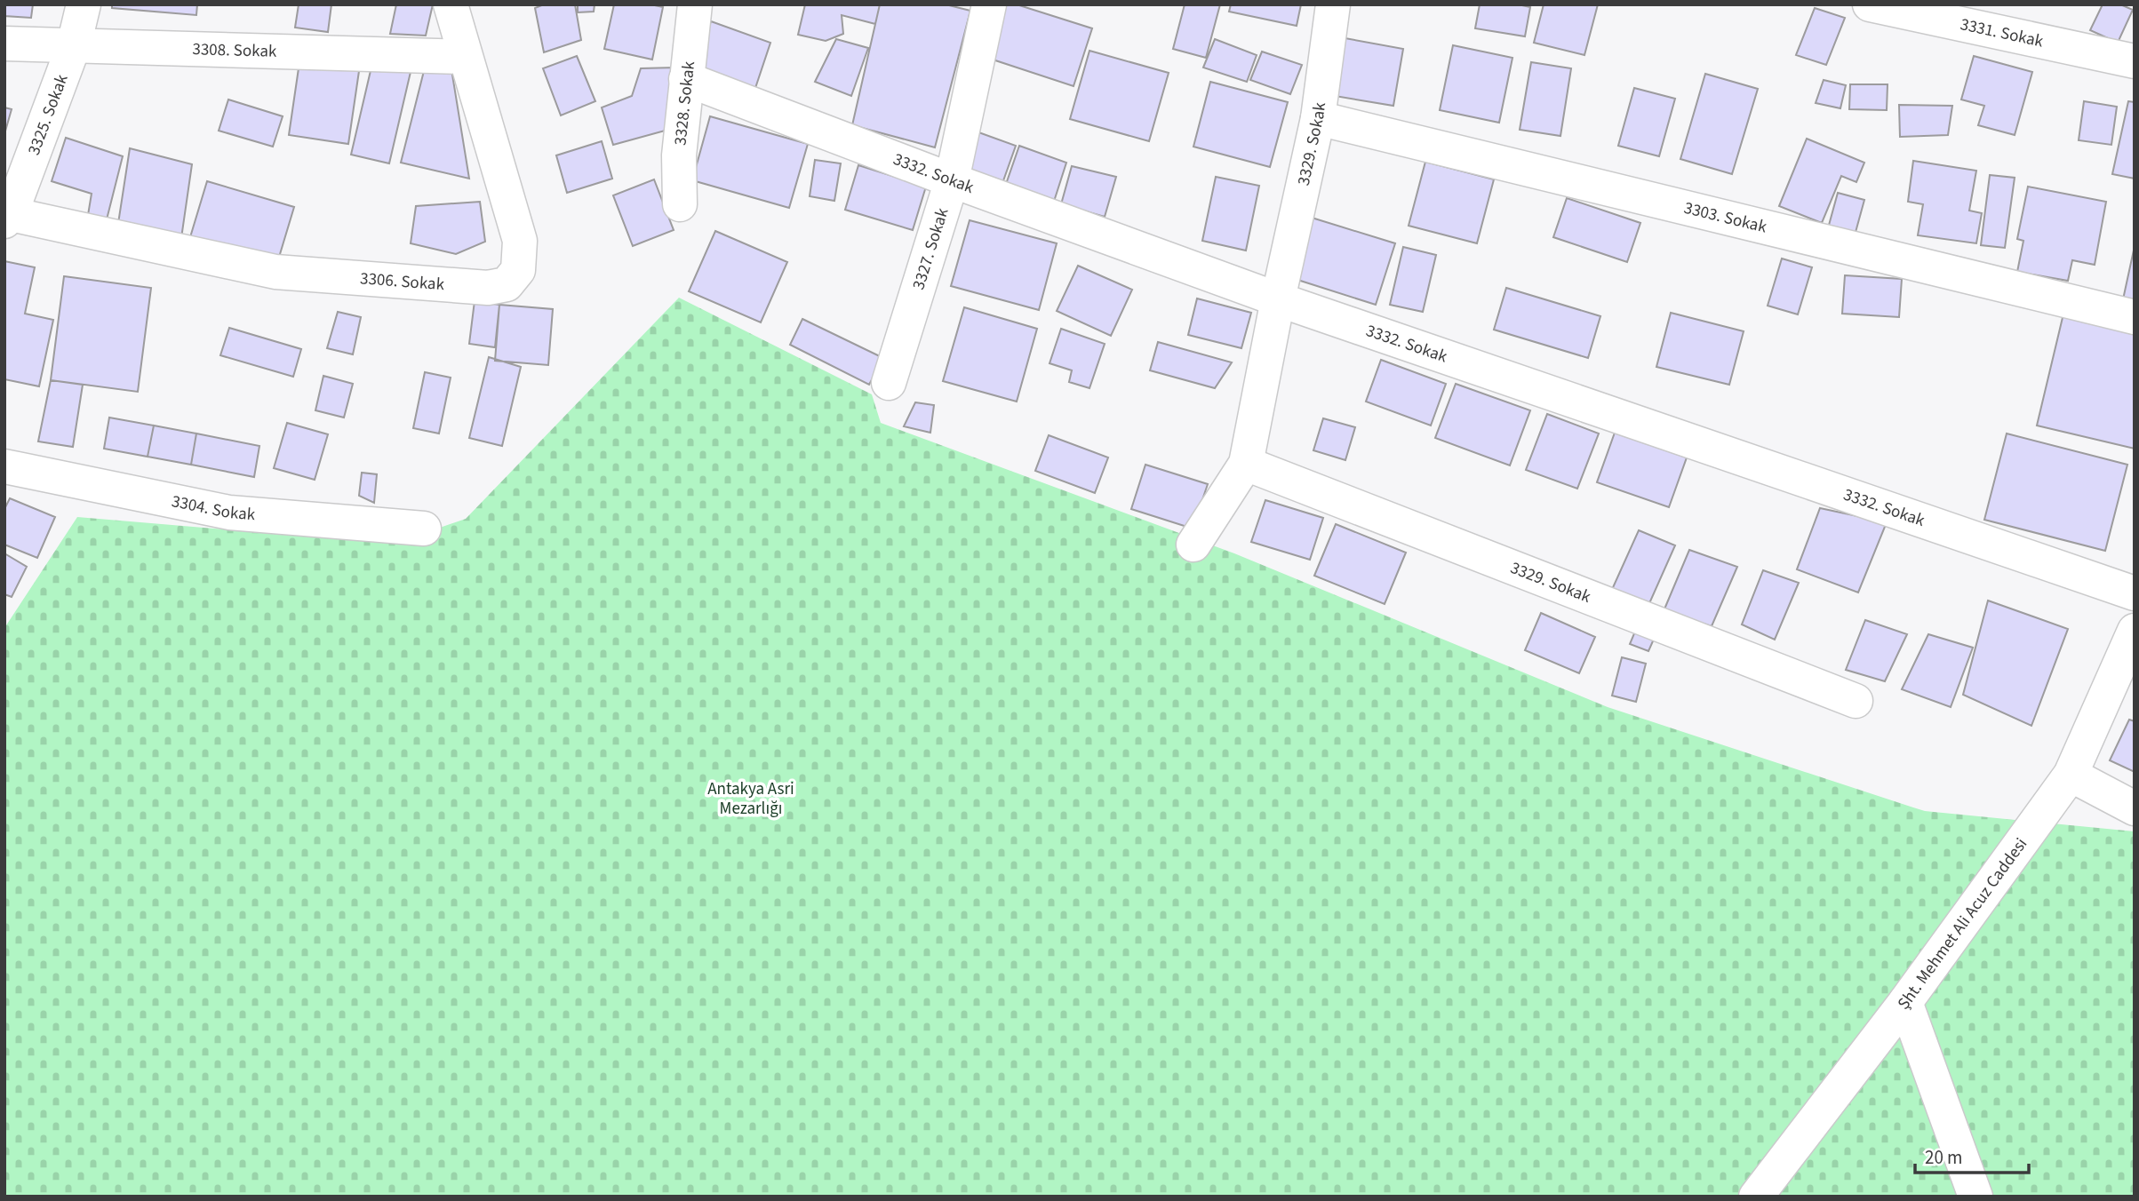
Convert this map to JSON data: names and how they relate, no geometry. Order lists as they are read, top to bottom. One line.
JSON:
{"streets":{"street":["3331. Sokak","3308. Sokak","3328. Sokak","3325. Sokak","3329. Sokak","3332. Sokak","3303. Sokak","3327. Sokak","3306. Sokak","3304. Sokak","Şht. Mehmet Ali Acuz Caddesi"]},"crossings":[["3308. Sokak","3325. Sokak"],["3308. Sokak","3306. Sokak"],["3328. Sokak","3332. Sokak"],["3325. Sokak","3306. Sokak"],["3329. Sokak","3332. Sokak"],["3329. Sokak","3303. Sokak"],["3332. Sokak","3327. Sokak"]],"parks":["Antakya Asri Mezarlığı"],"scale_bar":"20 m"}
